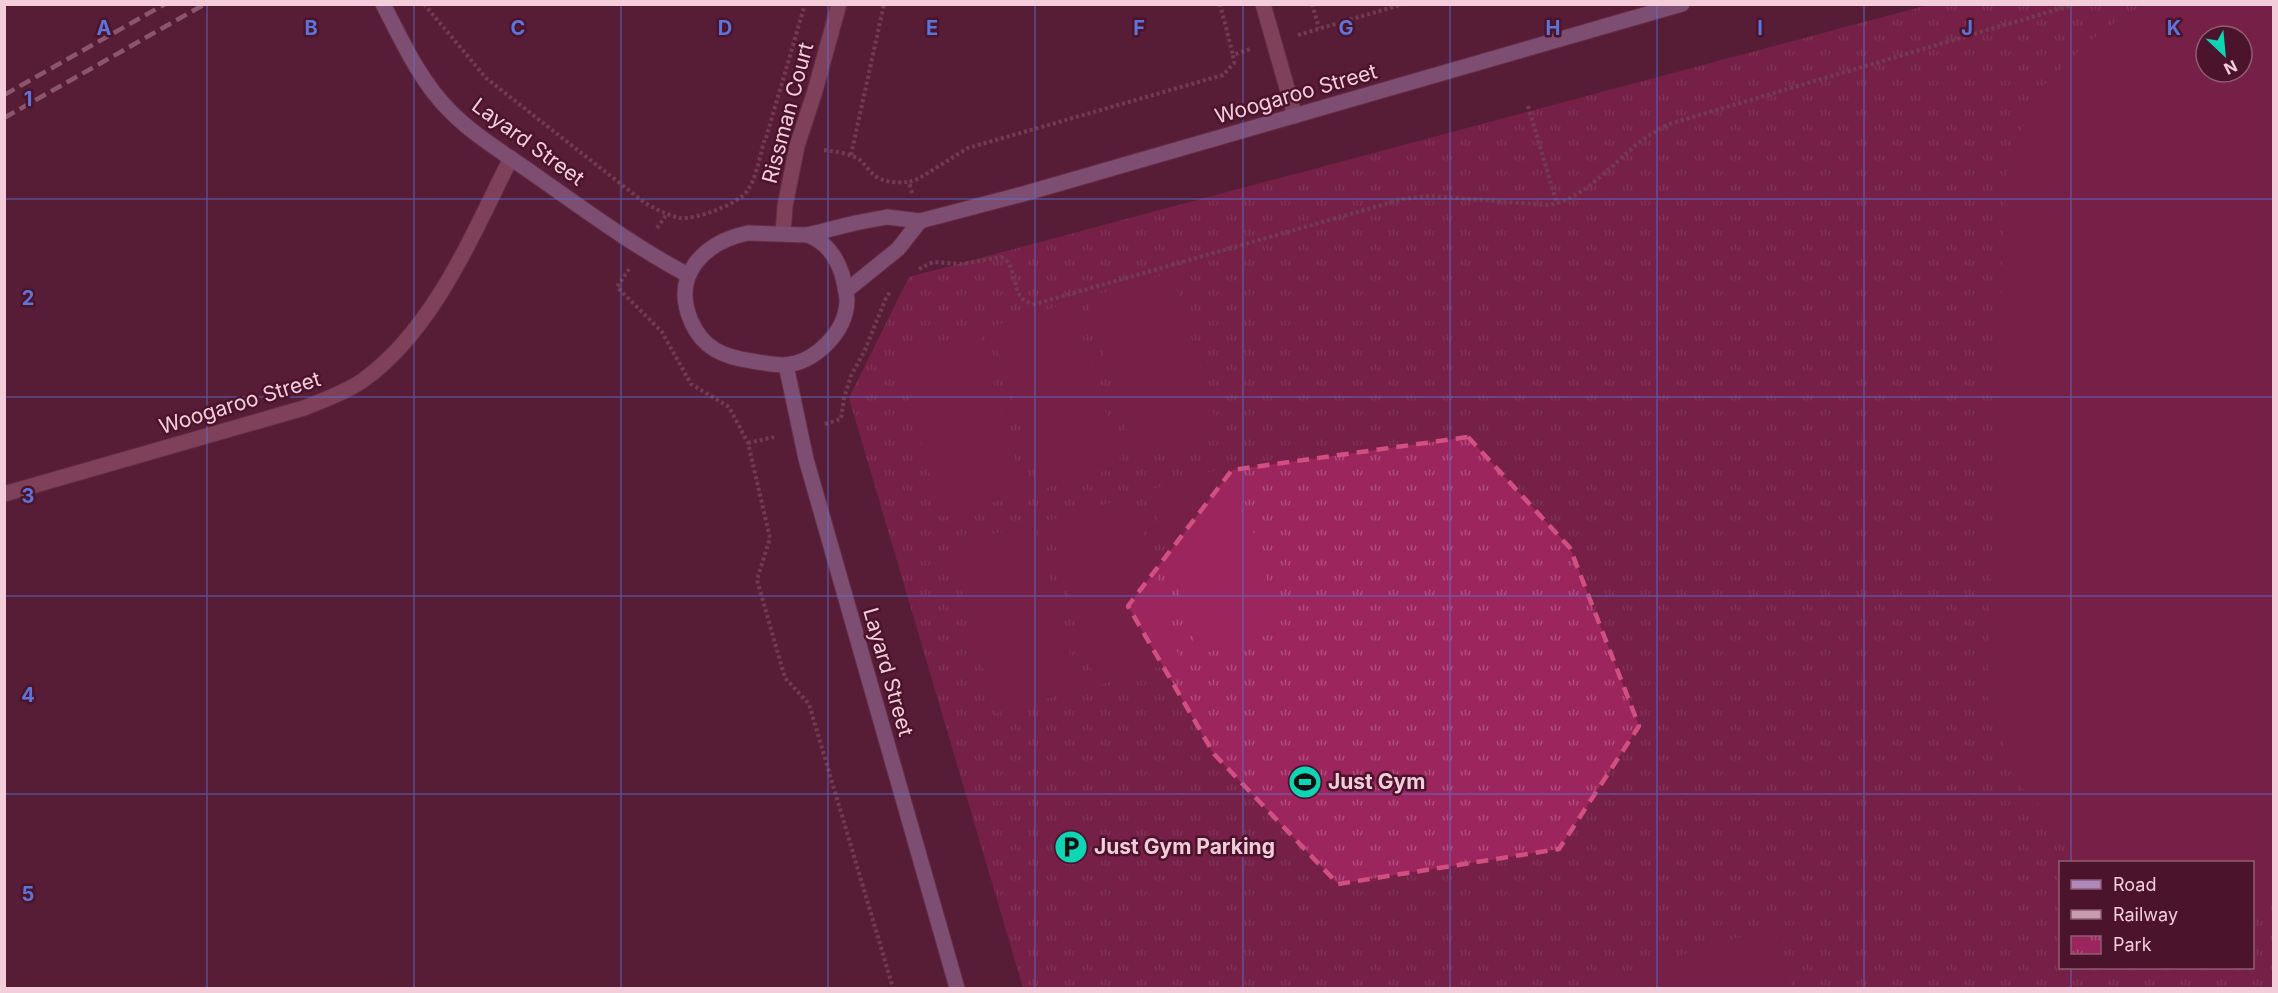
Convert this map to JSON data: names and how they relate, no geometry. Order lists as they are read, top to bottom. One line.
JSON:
{"streets":{"main road":["Woogaroo Street","Layard Street"],"street":["Rissman Court"]},"crossings":[["Woogaroo Street","Rissman Court"],["Woogaroo Street","Layard Street"],["Rissman Court","Layard Street"]],"places":{"sports":["Just Gym"],"parking":["Just Gym Parking"]},"legend":["Road","Railway","Park"],"north":"bottom right","grid":{"columns":["A","B","C","D","E","F","G","H","I","J","K"],"rows":["1","2","3","4","5"]}}
